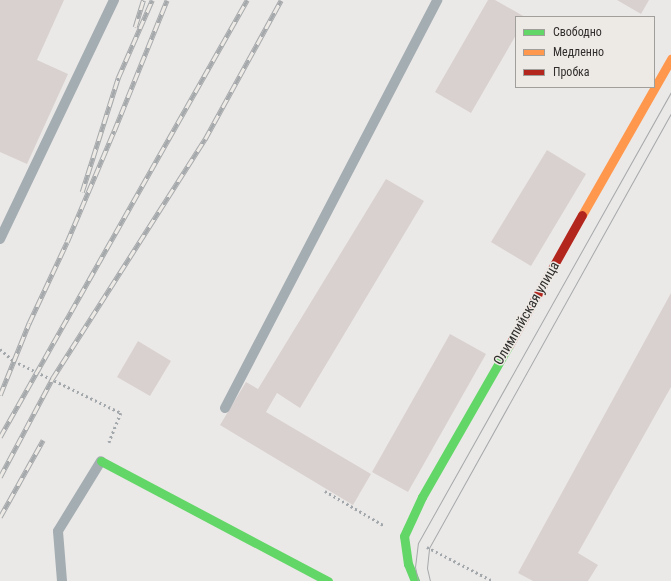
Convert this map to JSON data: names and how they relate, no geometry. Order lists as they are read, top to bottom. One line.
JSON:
{"streets":{"street":["Олимпийская улица"]},"legend":["Свободно","Медленно","Пробка"]}
